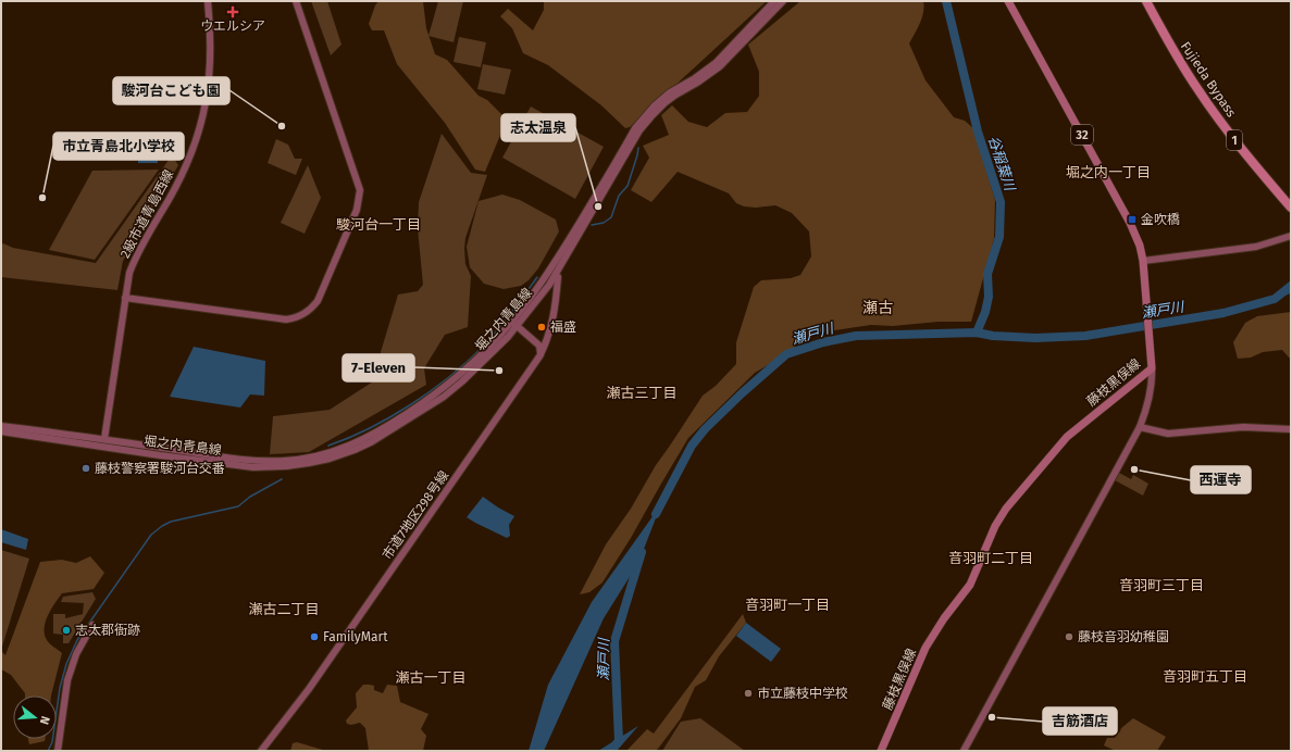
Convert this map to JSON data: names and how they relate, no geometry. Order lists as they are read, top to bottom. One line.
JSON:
{"streets":{"highway":["Fujieda Bypass","1"],"main road":["32","藤枝黒俣線"],"street":["2級市道青島西線","堀之内青島線","市道7地区298号線"]},"crossings":[["2級市道青島西線","堀之内青島線"]],"districts":["堀之内一丁目","駿河台一丁目","瀬古","瀬古三丁目","音羽町二丁目","音羽町三丁目","音羽町一丁目","瀬古二丁目","音羽町五丁目","瀬古一丁目"],"water":["谷稲葉川","瀬戸川"],"places":{"health":["ウエルシア"],"other":["駿河台こども園","市立青島北小学校","志太温泉","福盛","7-Eleven","藤枝警察署駿河台交番","西運寺","志太郡衙跡","FamilyMart","藤枝音羽幼稚園","市立藤枝中学校","吉筋酒店"],"transit":["金吹橋"]},"north":"right"}
